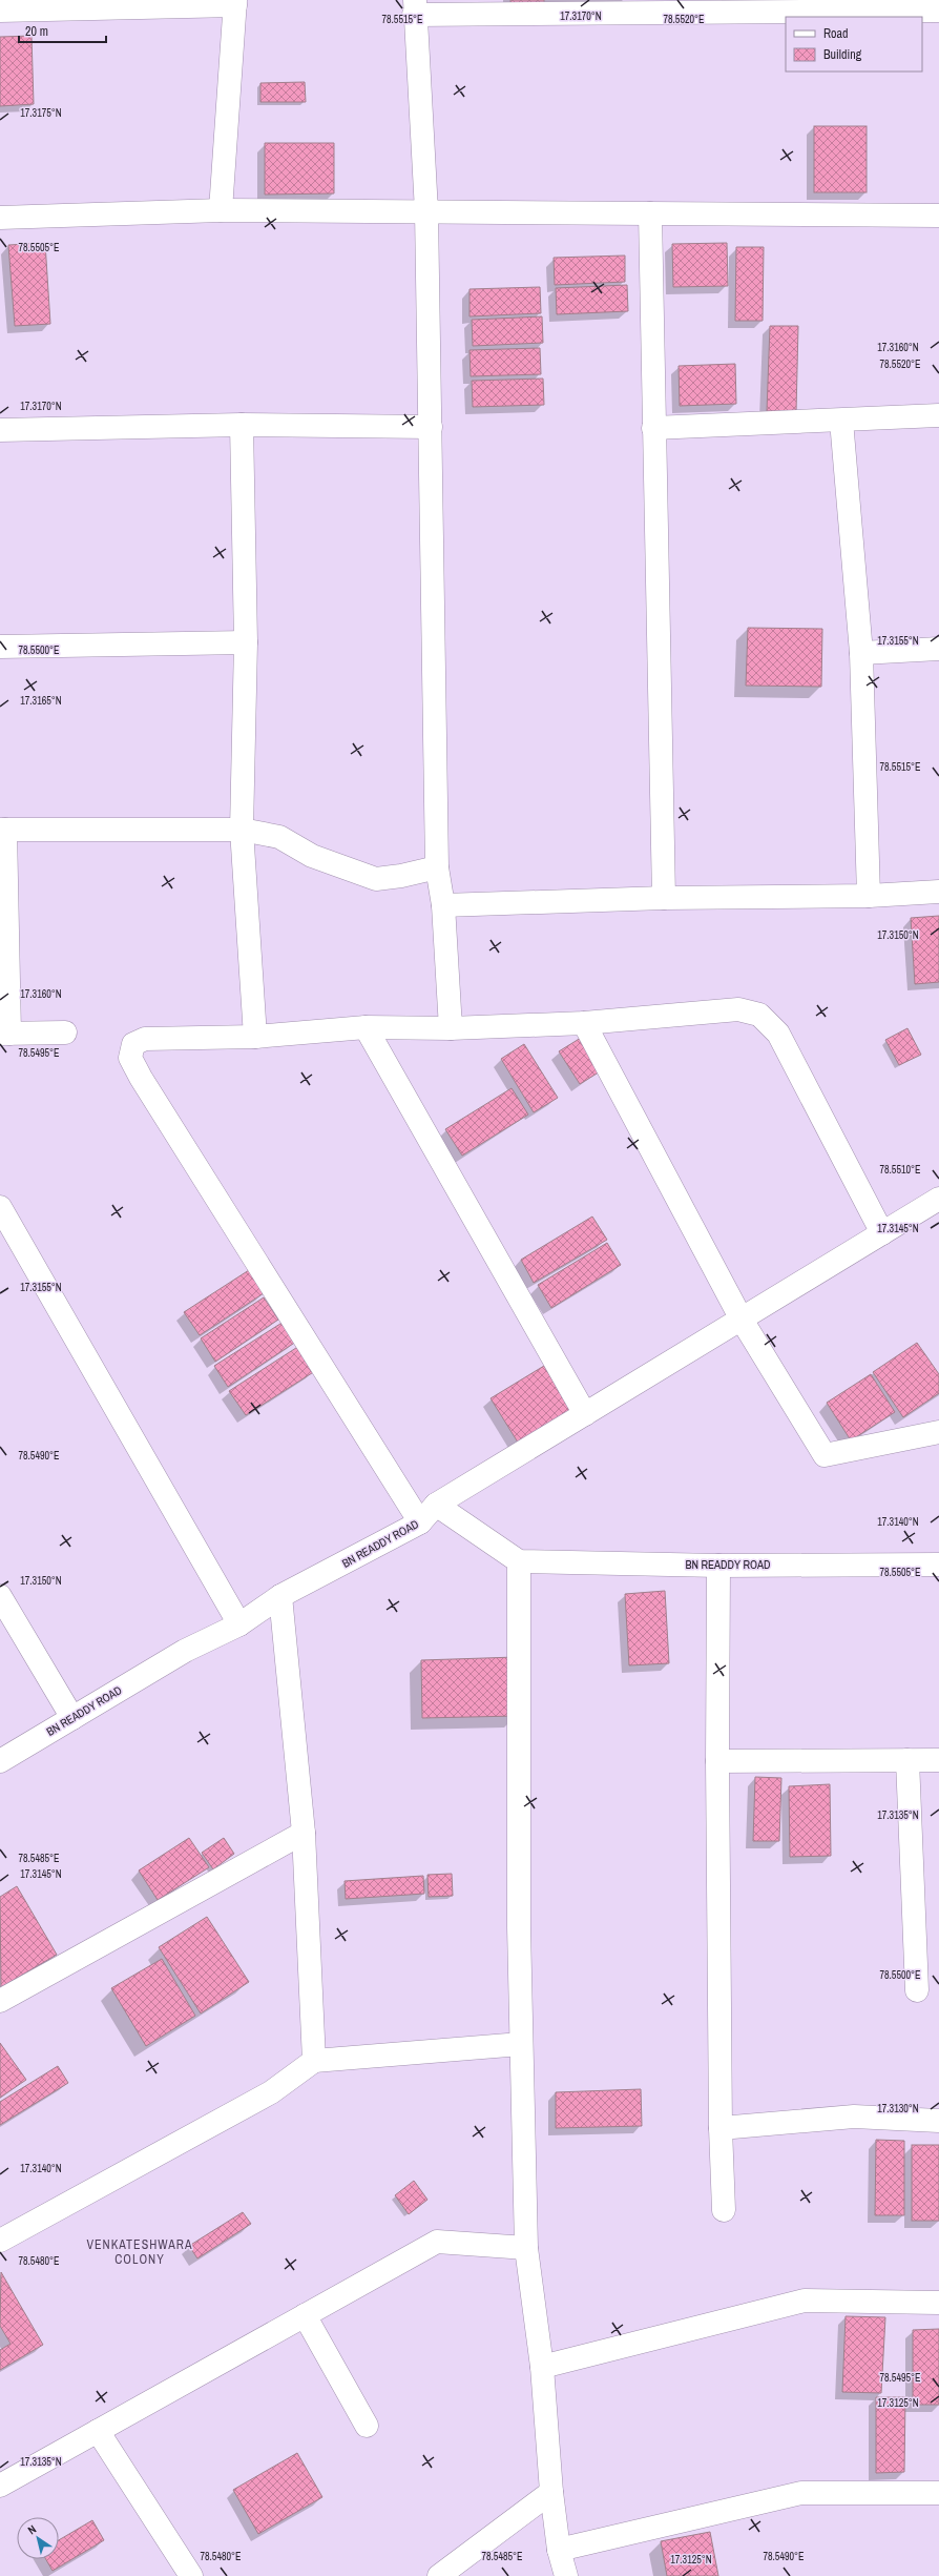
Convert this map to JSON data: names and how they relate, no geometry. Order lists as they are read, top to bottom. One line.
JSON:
{"streets":{"street":["BN READDY ROAD"]},"districts":["VENKATESHWARA COLONY"],"legend":["Road","Building"],"scale_bar":"20 m","north":"top left","coordinates":["17.3170°N","78.5515°E","78.5520°E","17.3175°N","78.5505°E","17.3160°N","17.3155°N","78.5500°E","17.3165°N","17.3150°N","78.5495°E","78.5510°E","17.3145°N","78.5490°E","17.3140°N","17.3135°N","78.5485°E","17.3130°N","78.5480°E","17.3125°N"]}
